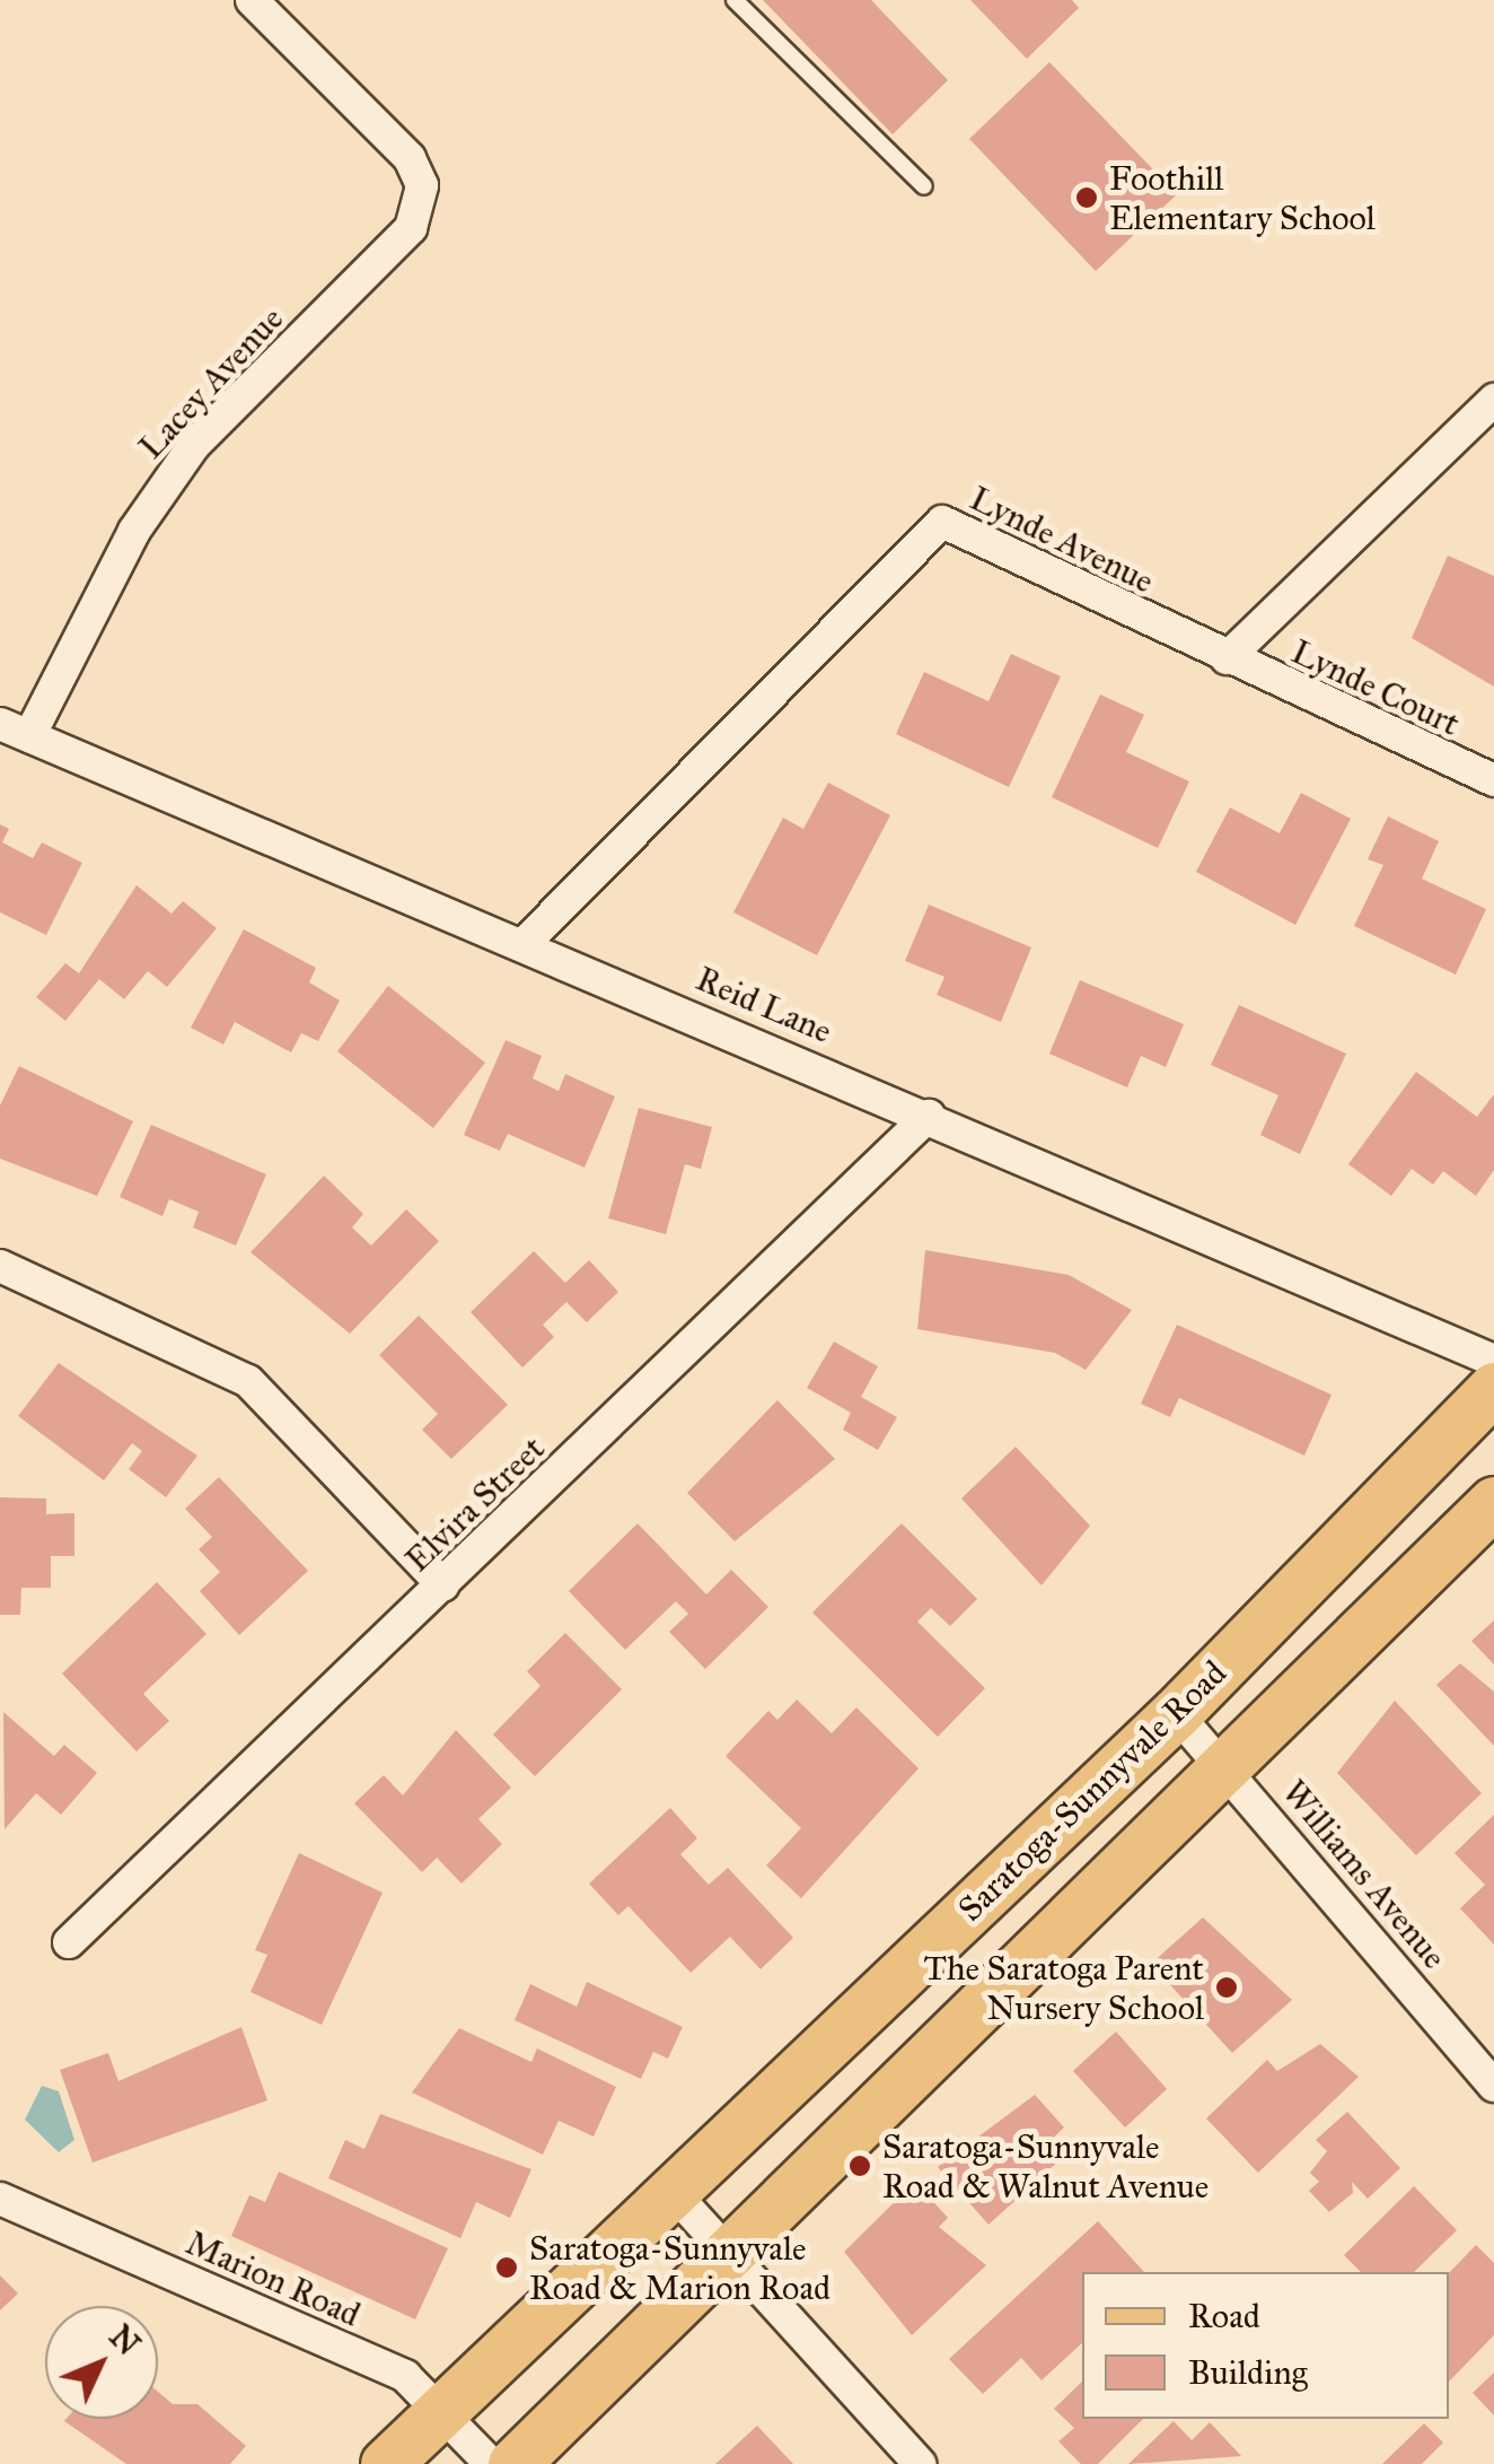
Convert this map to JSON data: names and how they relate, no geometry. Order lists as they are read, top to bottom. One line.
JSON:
{"streets":{"main road":["Saratoga-Sunnyvale Road"],"street":["Lacey Avenue","Lynde Avenue","Lynde Court","Reid Lane","Elvira Street","Williams Avenue","Marion Road"]},"crossings":[["Lacey Avenue","Reid Lane"],["Lynde Avenue","Lynde Court"],["Lynde Avenue","Reid Lane"],["Reid Lane","Elvira Street"],["Saratoga-Sunnyvale Road","Williams Avenue"],["Saratoga-Sunnyvale Road","Marion Road"]],"places":["Foothill Elementary School","The Saratoga Parent Nursery School","Saratoga-Sunnyvale Road & Walnut Avenue","Saratoga-Sunnyvale Road & Marion Road"],"legend":["Road","Building"],"north":"top right"}
